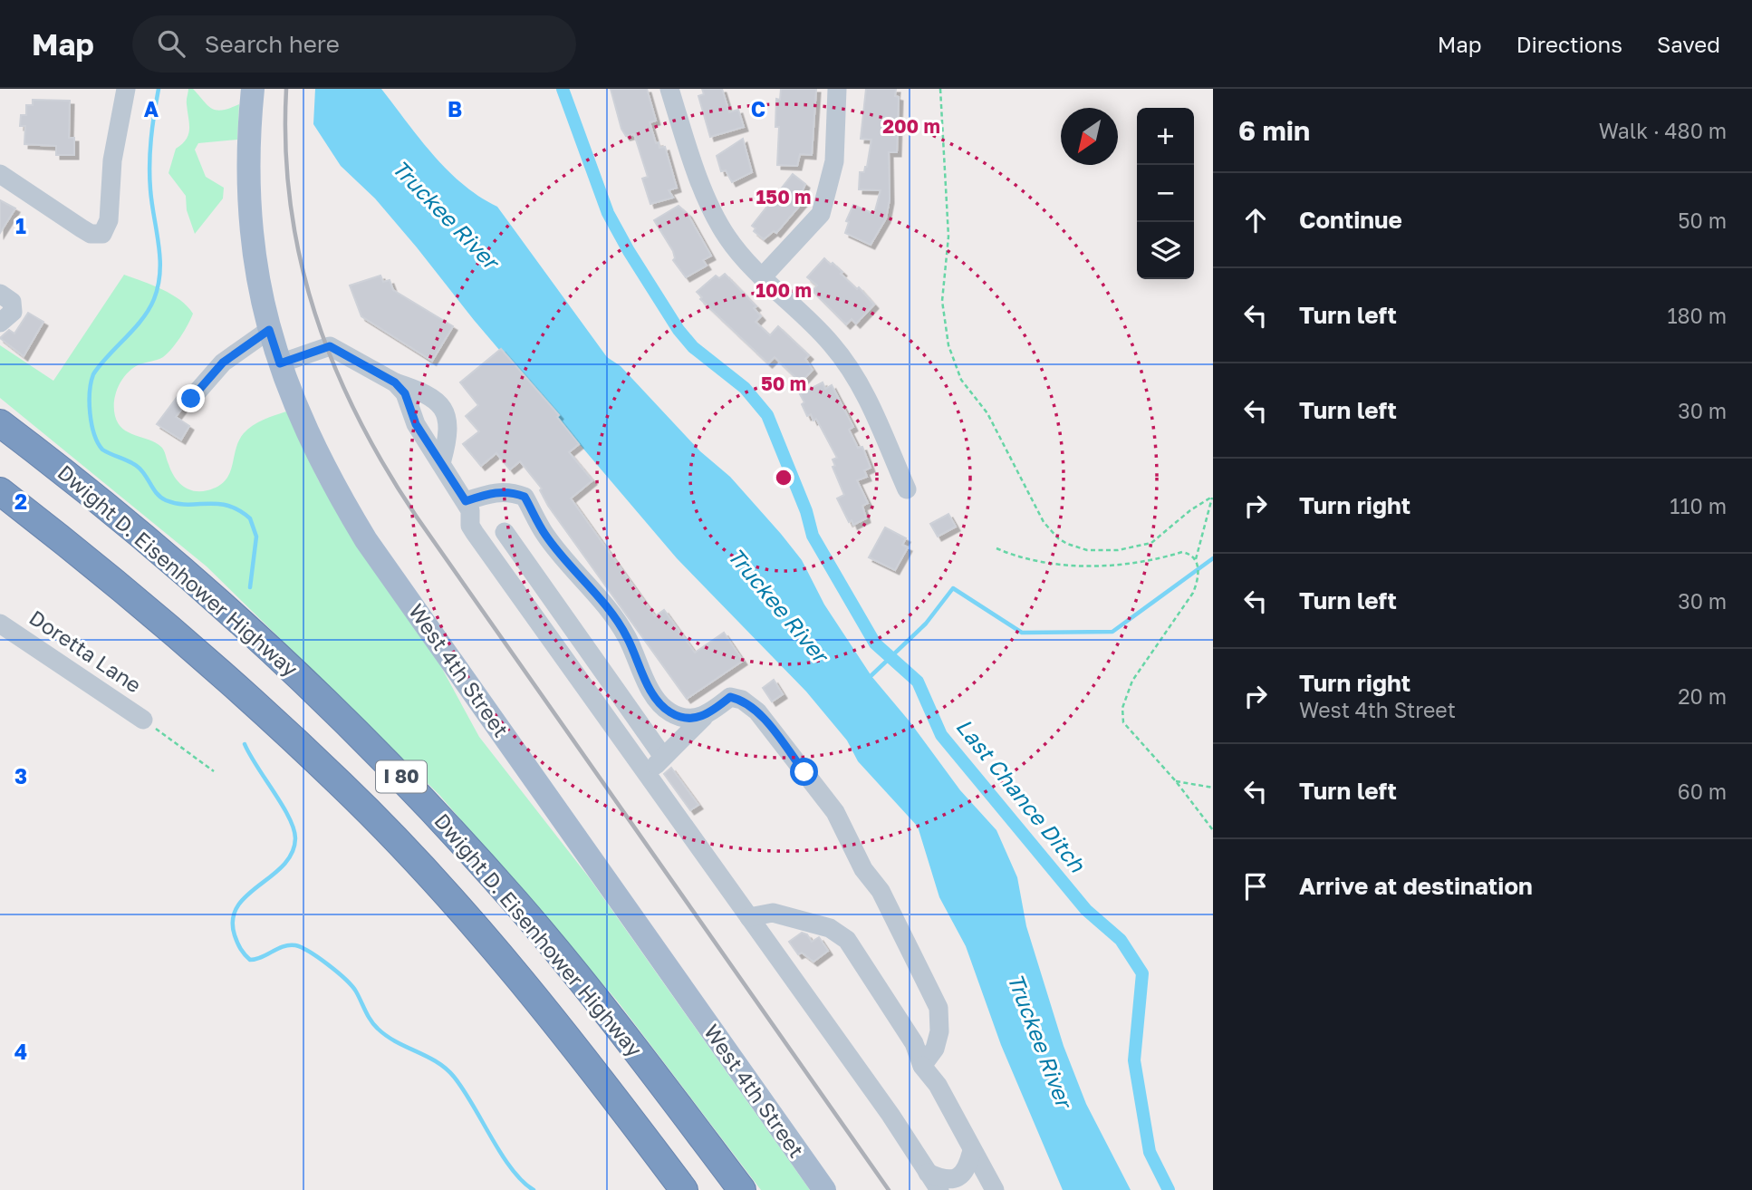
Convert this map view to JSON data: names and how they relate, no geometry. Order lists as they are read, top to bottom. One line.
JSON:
{"streets":{"highway":["Dwight D. Eisenhower Highway","I 80"],"main road":["West 4th Street"],"street":["Doretta Lane"]},"water":["Truckee River","Last Chance Ditch"],"north":"bottom left","page":{"header":"Map","search":"Search here","nav":["Map","Directions","Saved"],"heading":["6 min","Walk · 480 m"],"map_buttons":["+","−"],"list":[["Continue","50 m"],["Turn left","180 m"],["Turn left","30 m"],["Turn right","110 m"],["Turn left","30 m"],["Turn right","West 4th Street","20 m"],["Turn left","60 m"],"Arrive at destination"]},"grid":{"columns":["A","B","C"],"rows":["1","2","3","4"]},"rings":["200 m","150 m","100 m","50 m"]}
